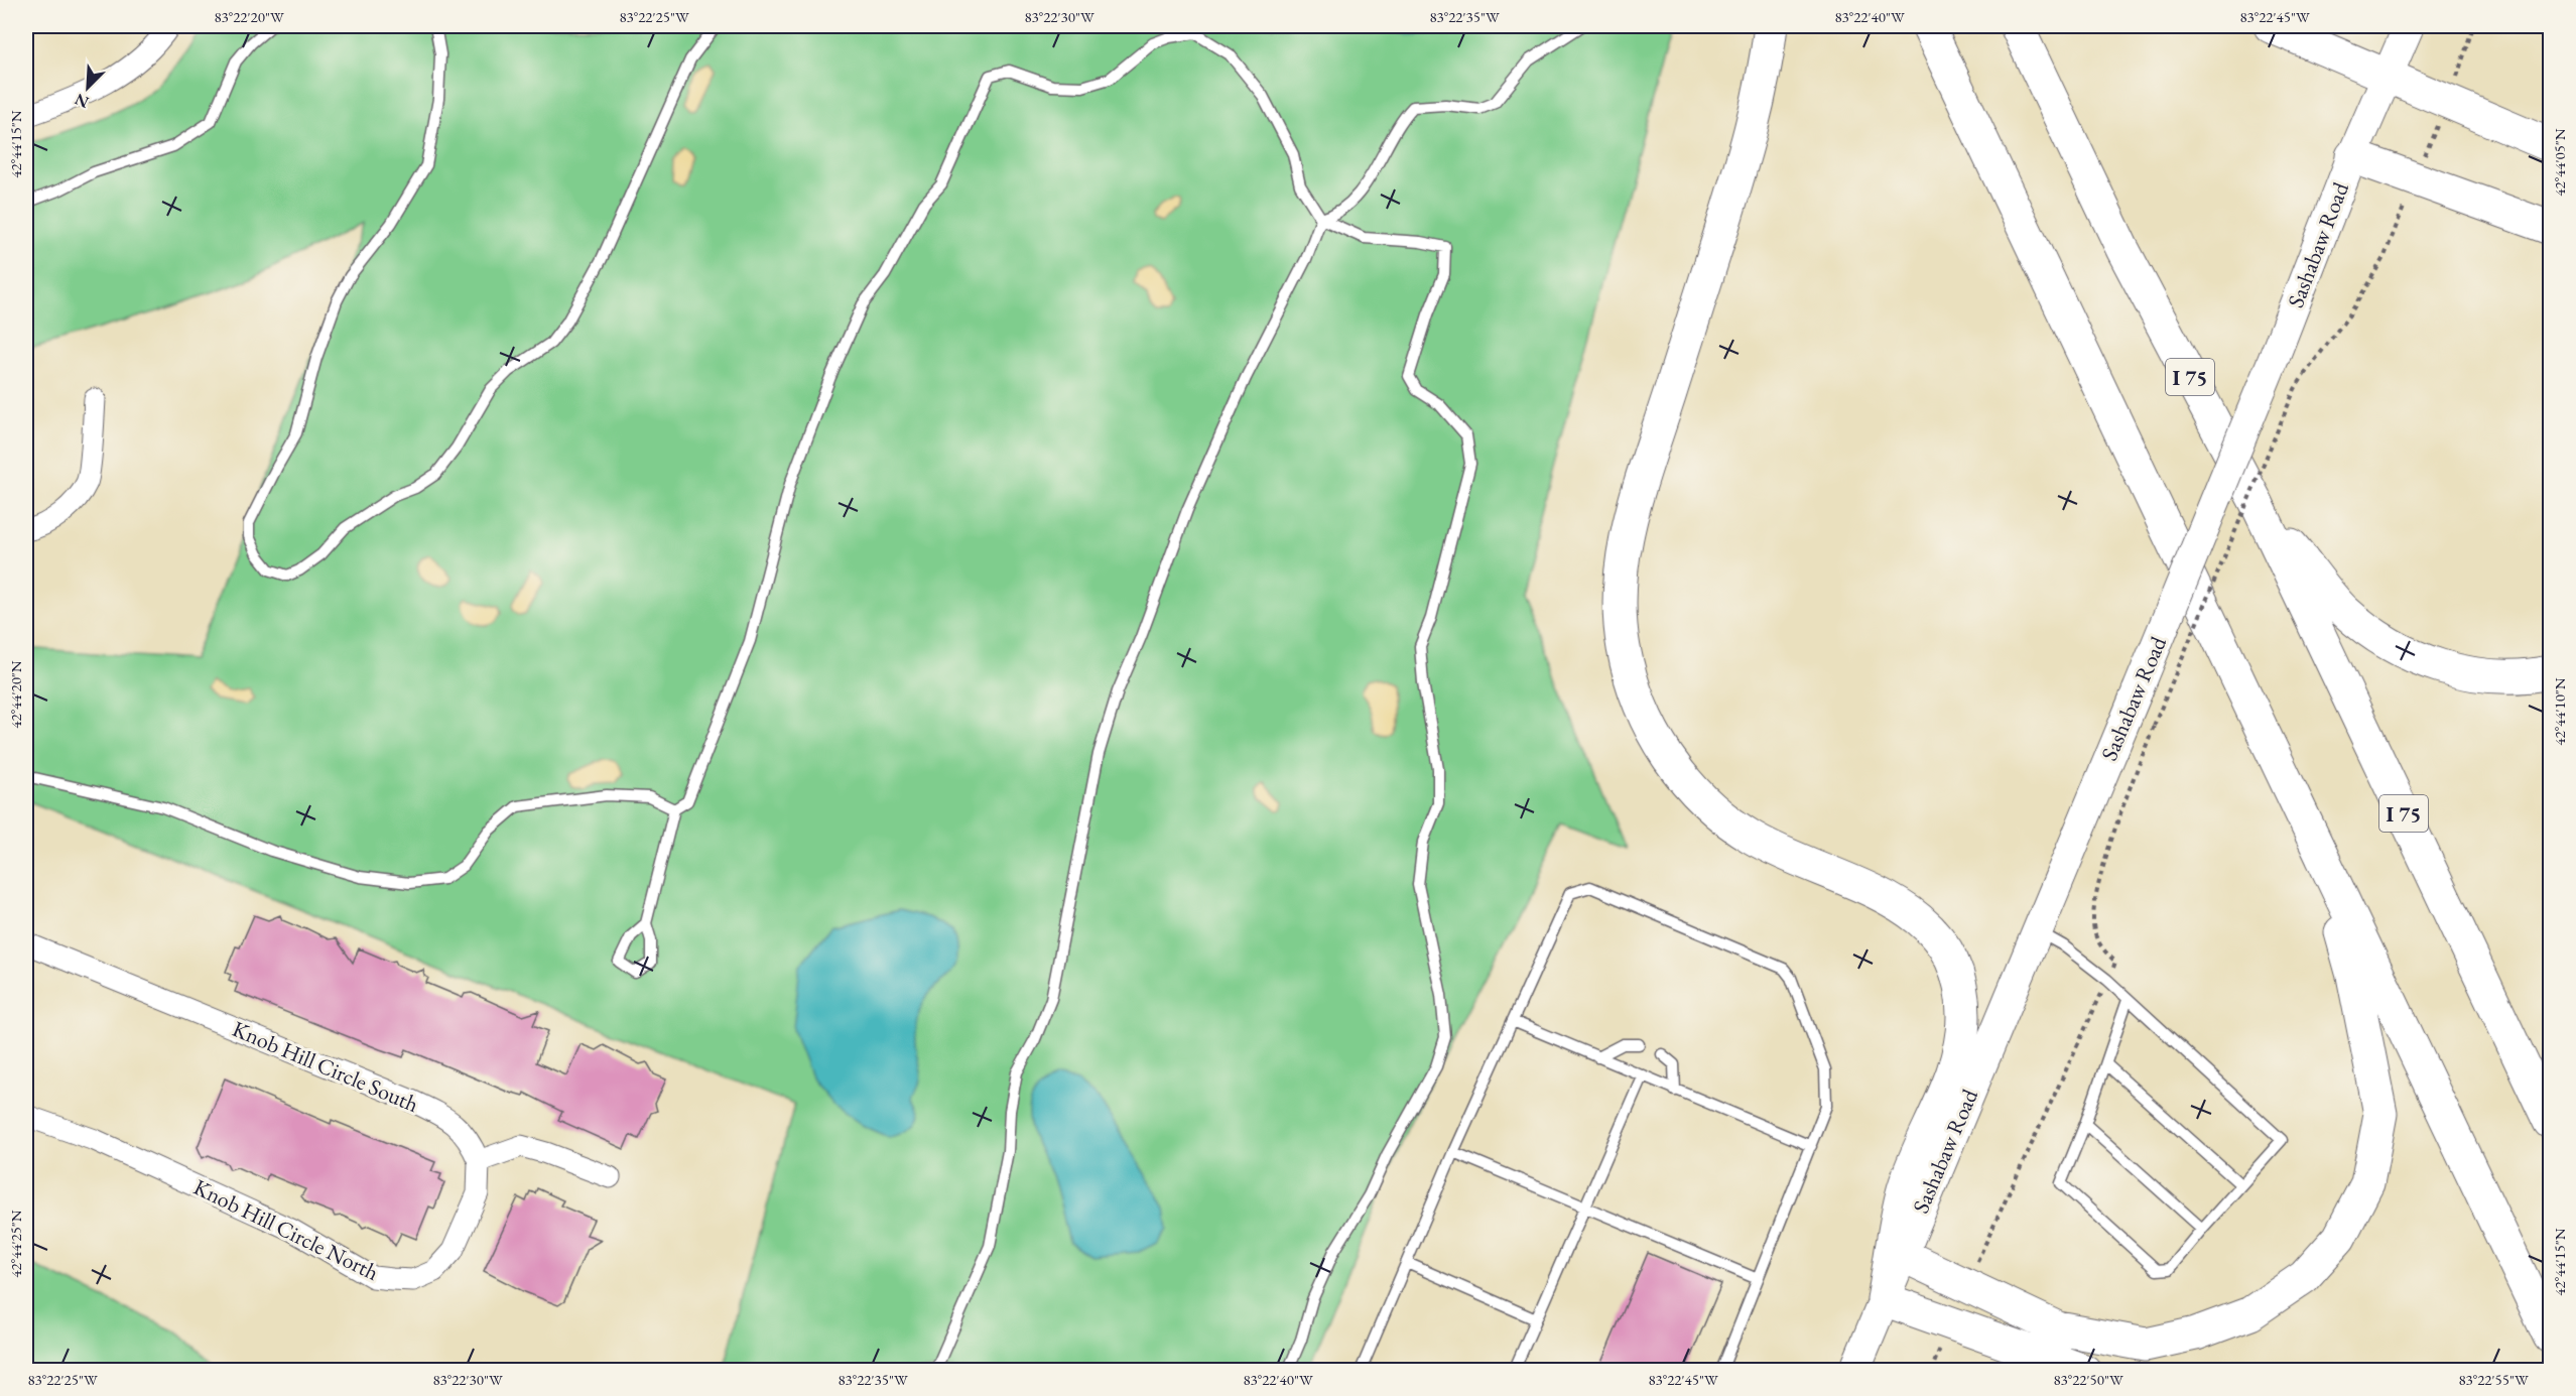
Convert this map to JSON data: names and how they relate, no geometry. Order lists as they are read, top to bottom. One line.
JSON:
{"streets":{"highway":["I 75"],"main road":["Sashabaw Road"],"street":["Knob Hill Circle South","Knob Hill Circle North"]},"crossings":[["Knob Hill Circle South","Knob Hill Circle North"]],"north":"bottom left","coordinates":["83°22'20\"W","83°22'25\"W","83°22'30\"W","83°22'35\"W","83°22'40\"W","83°22'45\"W","42°44'15\"N","42°44'05\"N","42°44'20\"N","42°44'10\"N","42°44'25\"N","83°22'50\"W","83°22'55\"W"]}
